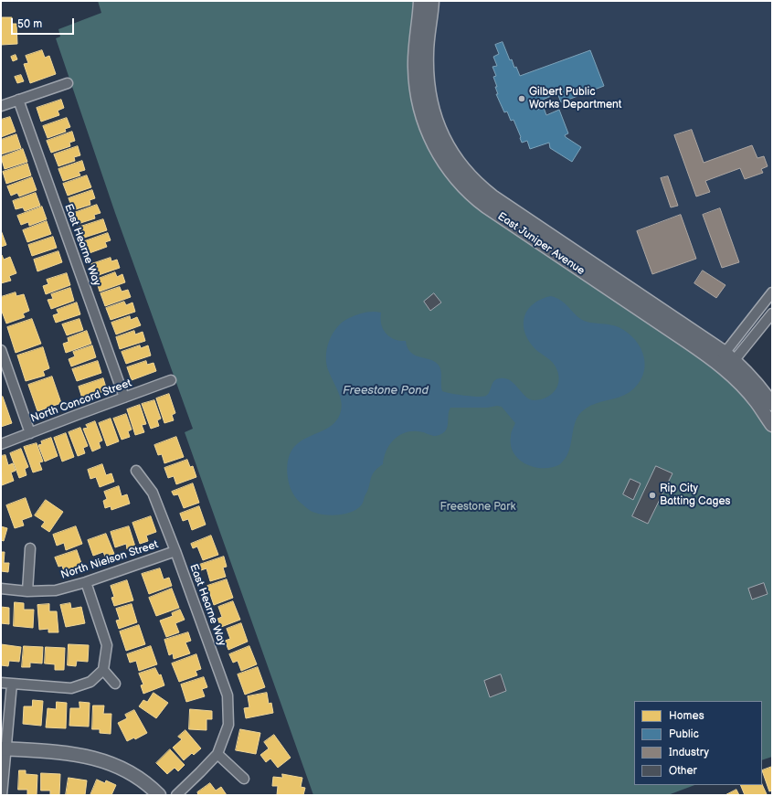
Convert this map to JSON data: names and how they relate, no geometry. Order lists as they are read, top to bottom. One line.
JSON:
{"streets":{"street":["East Juniper Avenue","East Hearne Way","North Concord Street","North Nielson Street"]},"crossings":[["East Hearne Way","North Concord Street"],["East Hearne Way","North Nielson Street"]],"water":["Freestone Pond"],"parks":["Freestone Park"],"places":["Gilbert Public Works Department","Rip City Batting Cages"],"legend":["Homes","Public","Industry","Other"],"scale_bar":"50 m"}
